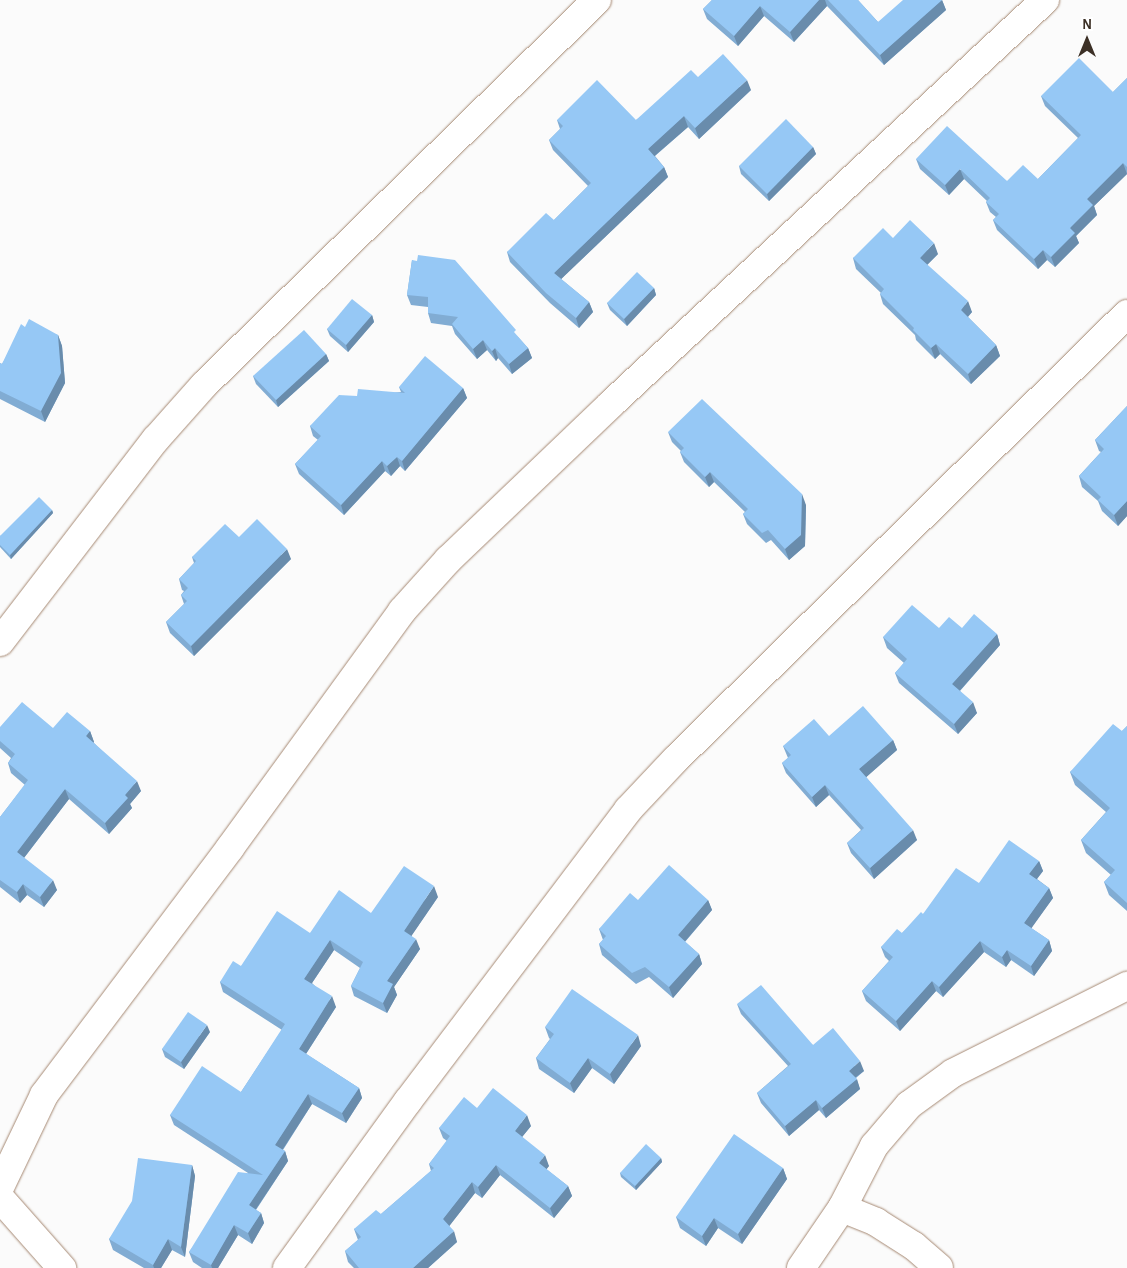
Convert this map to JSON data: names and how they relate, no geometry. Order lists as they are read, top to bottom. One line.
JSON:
{"north":"top"}
